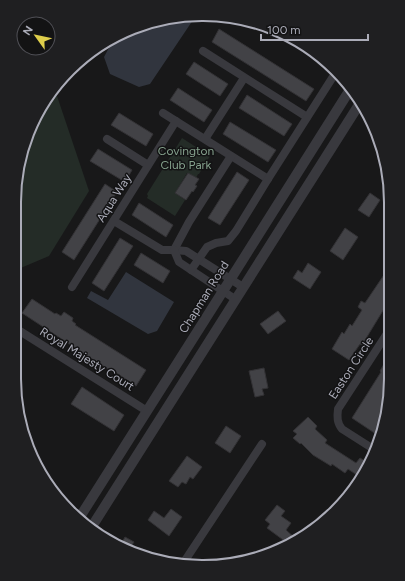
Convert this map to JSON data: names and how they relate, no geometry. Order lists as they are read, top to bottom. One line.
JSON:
{"streets":{"street":["Aqua Way","Chapman Road","Royal Majesty Court","Easton Circle"]},"crossings":[["Chapman Road","Royal Majesty Court"]],"parks":["Covington Club Park"],"scale_bar":"100 m","north":"top left"}
